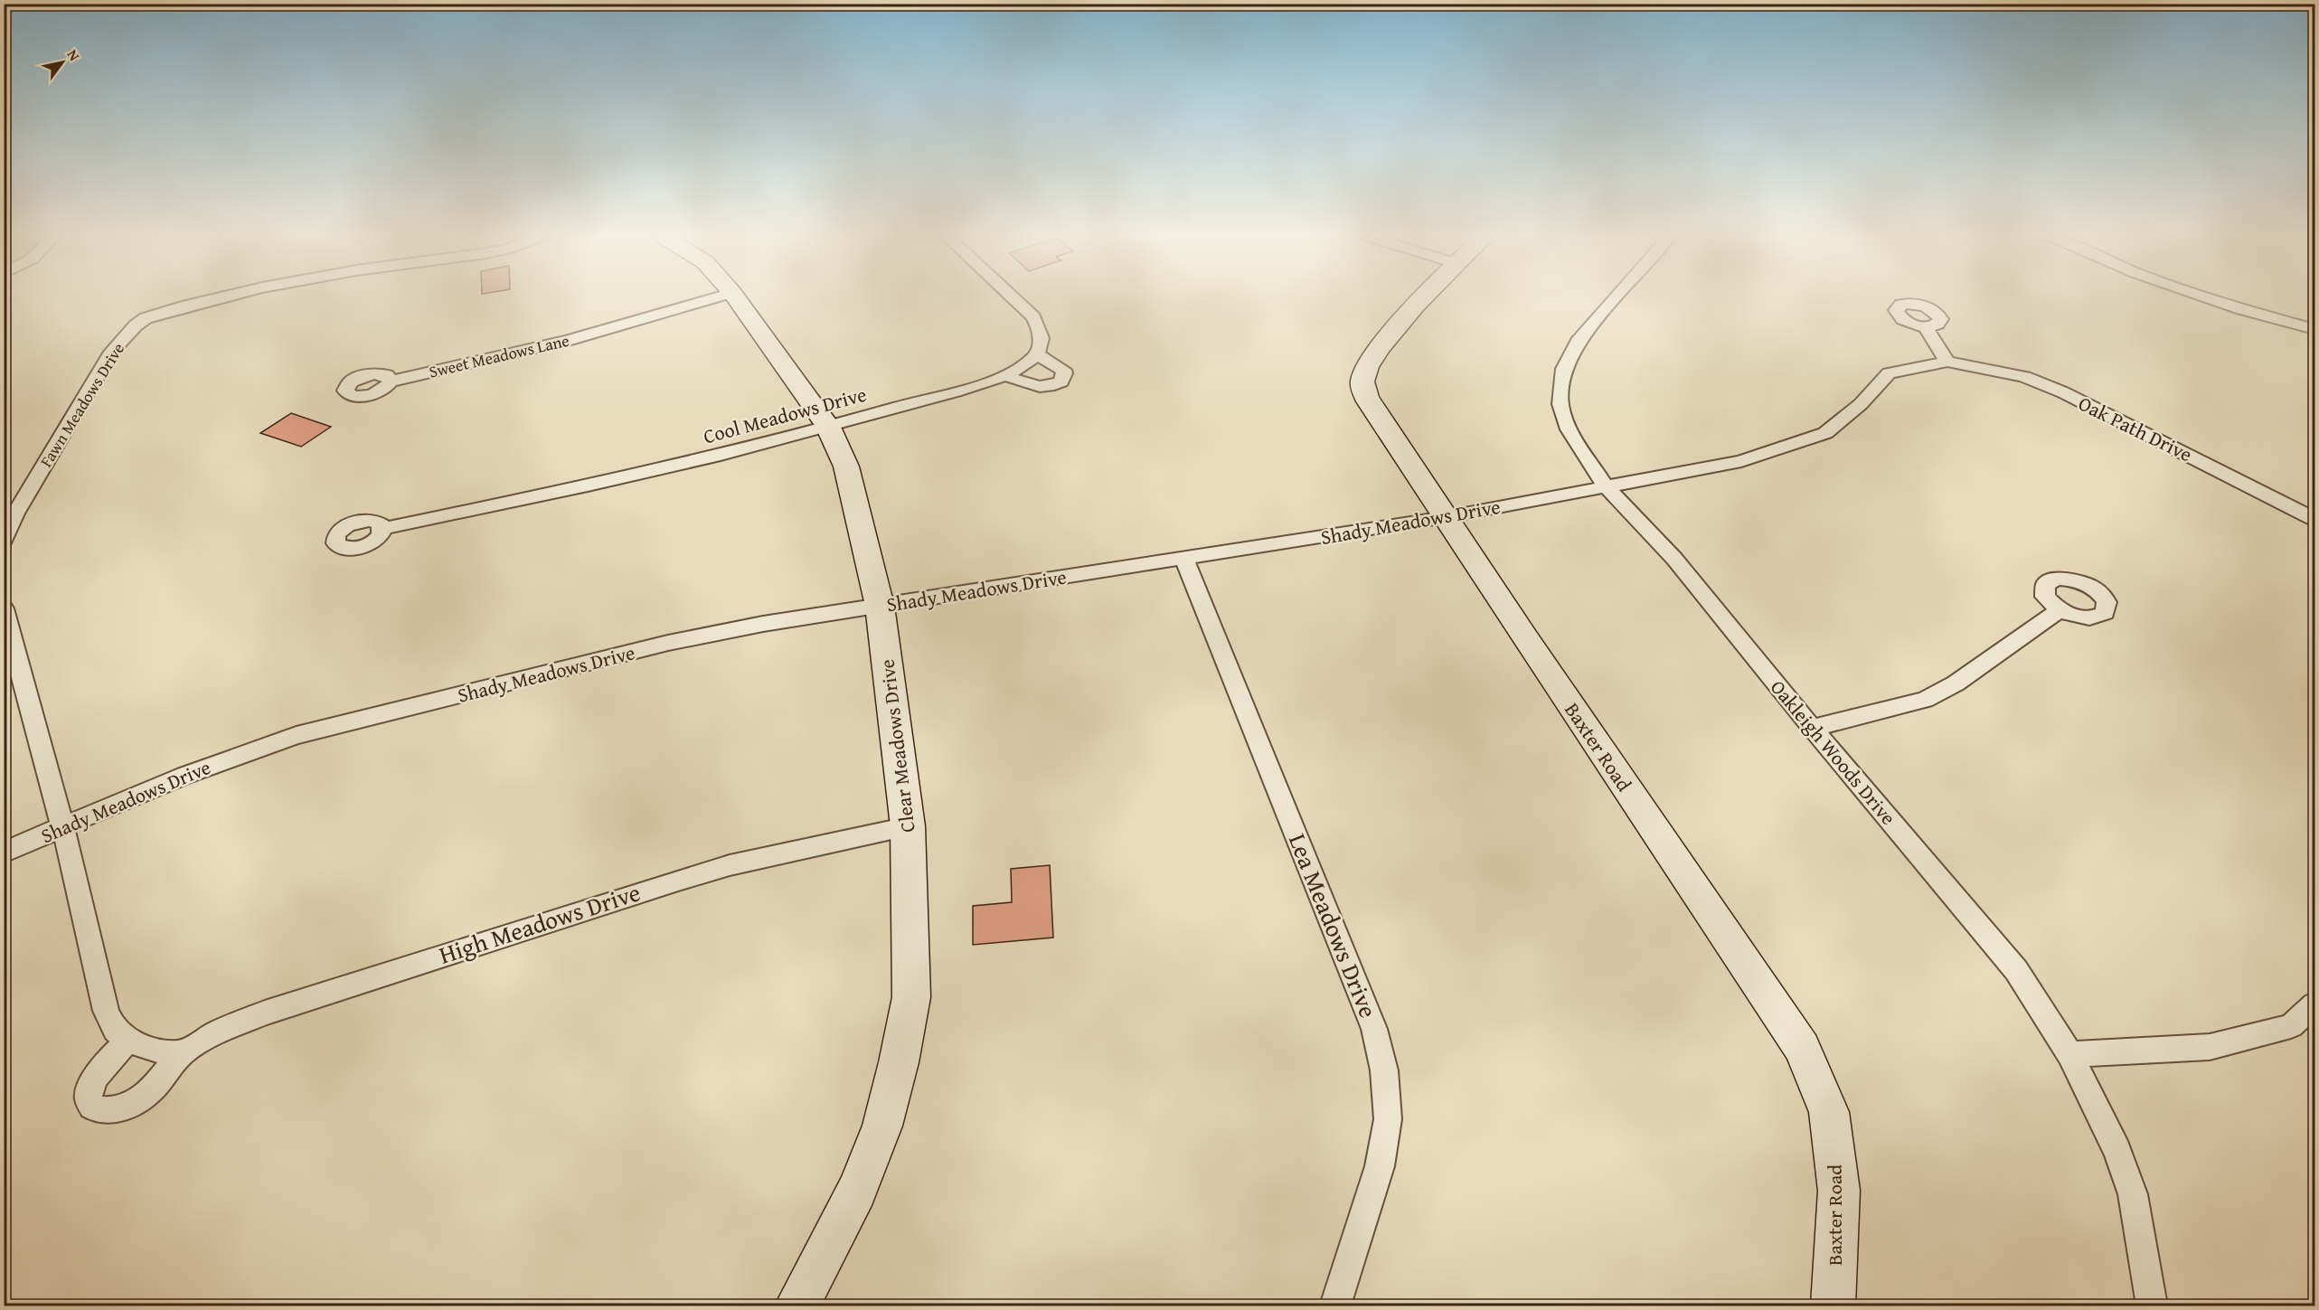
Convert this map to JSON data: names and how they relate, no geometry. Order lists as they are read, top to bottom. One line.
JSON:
{"streets":{"street":["Sweet Meadows Lane","Fawn Meadows Drive","Cool Meadows Drive","Oak Path Drive","Shady Meadows Drive","Clear Meadows Drive","Baxter Road","Oakleigh Woods Drive","High Meadows Drive","Lea Meadows Drive"]},"crossings":[["Cool Meadows Drive","Clear Meadows Drive"],["Oak Path Drive","Shady Meadows Drive"],["Shady Meadows Drive","Clear Meadows Drive"],["Shady Meadows Drive","Baxter Road"],["Shady Meadows Drive","Oakleigh Woods Drive"],["Shady Meadows Drive","Lea Meadows Drive"],["Clear Meadows Drive","High Meadows Drive"]],"north":"top right"}
